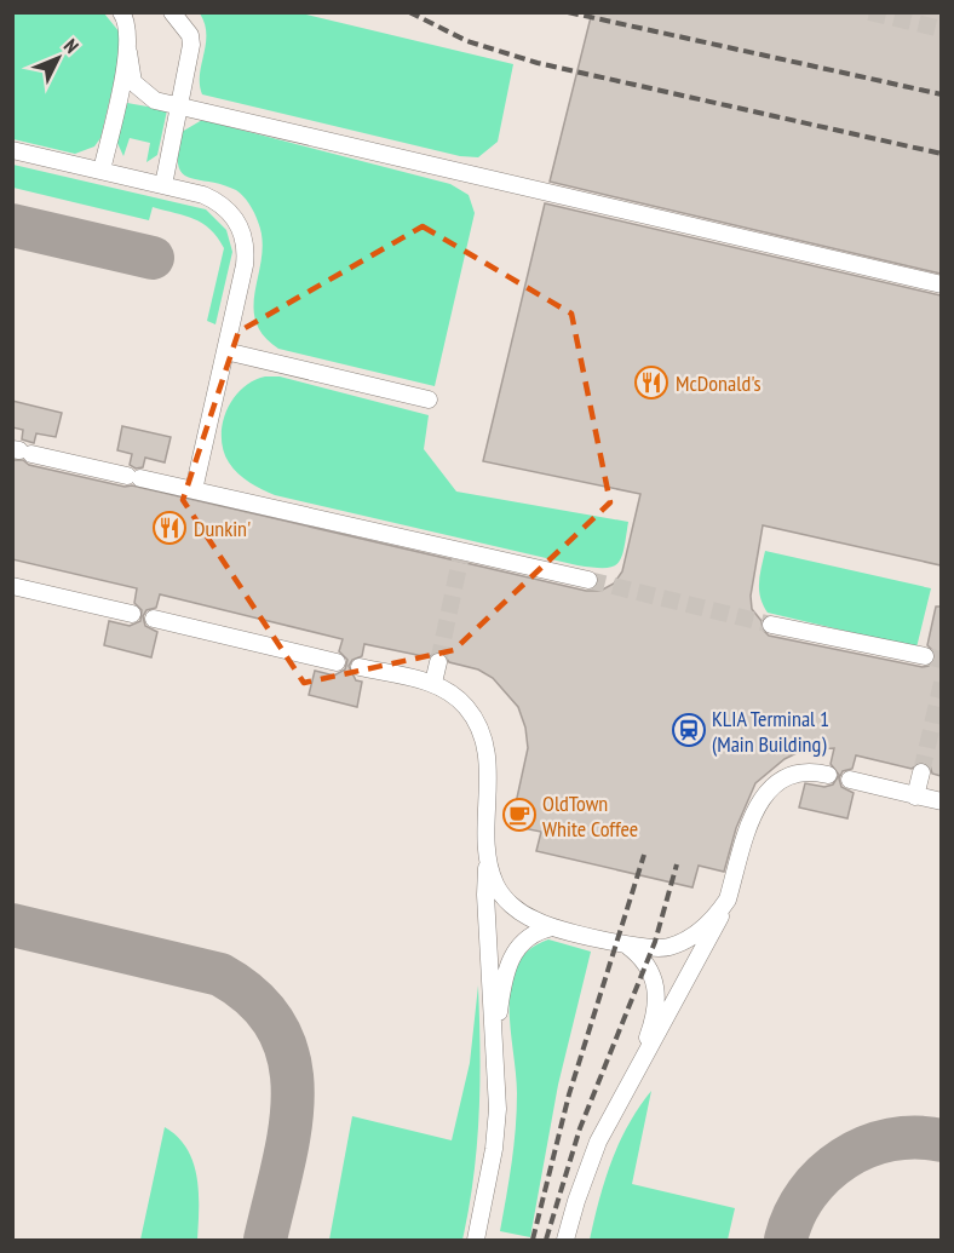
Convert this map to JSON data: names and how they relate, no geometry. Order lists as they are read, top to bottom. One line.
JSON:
{"places":{"restaurant":["McDonald's","Dunkin'"],"station":["KLIA Terminal 1 (Main Building)"],"cafe":["OldTown White Coffee"]},"north":"top right"}
